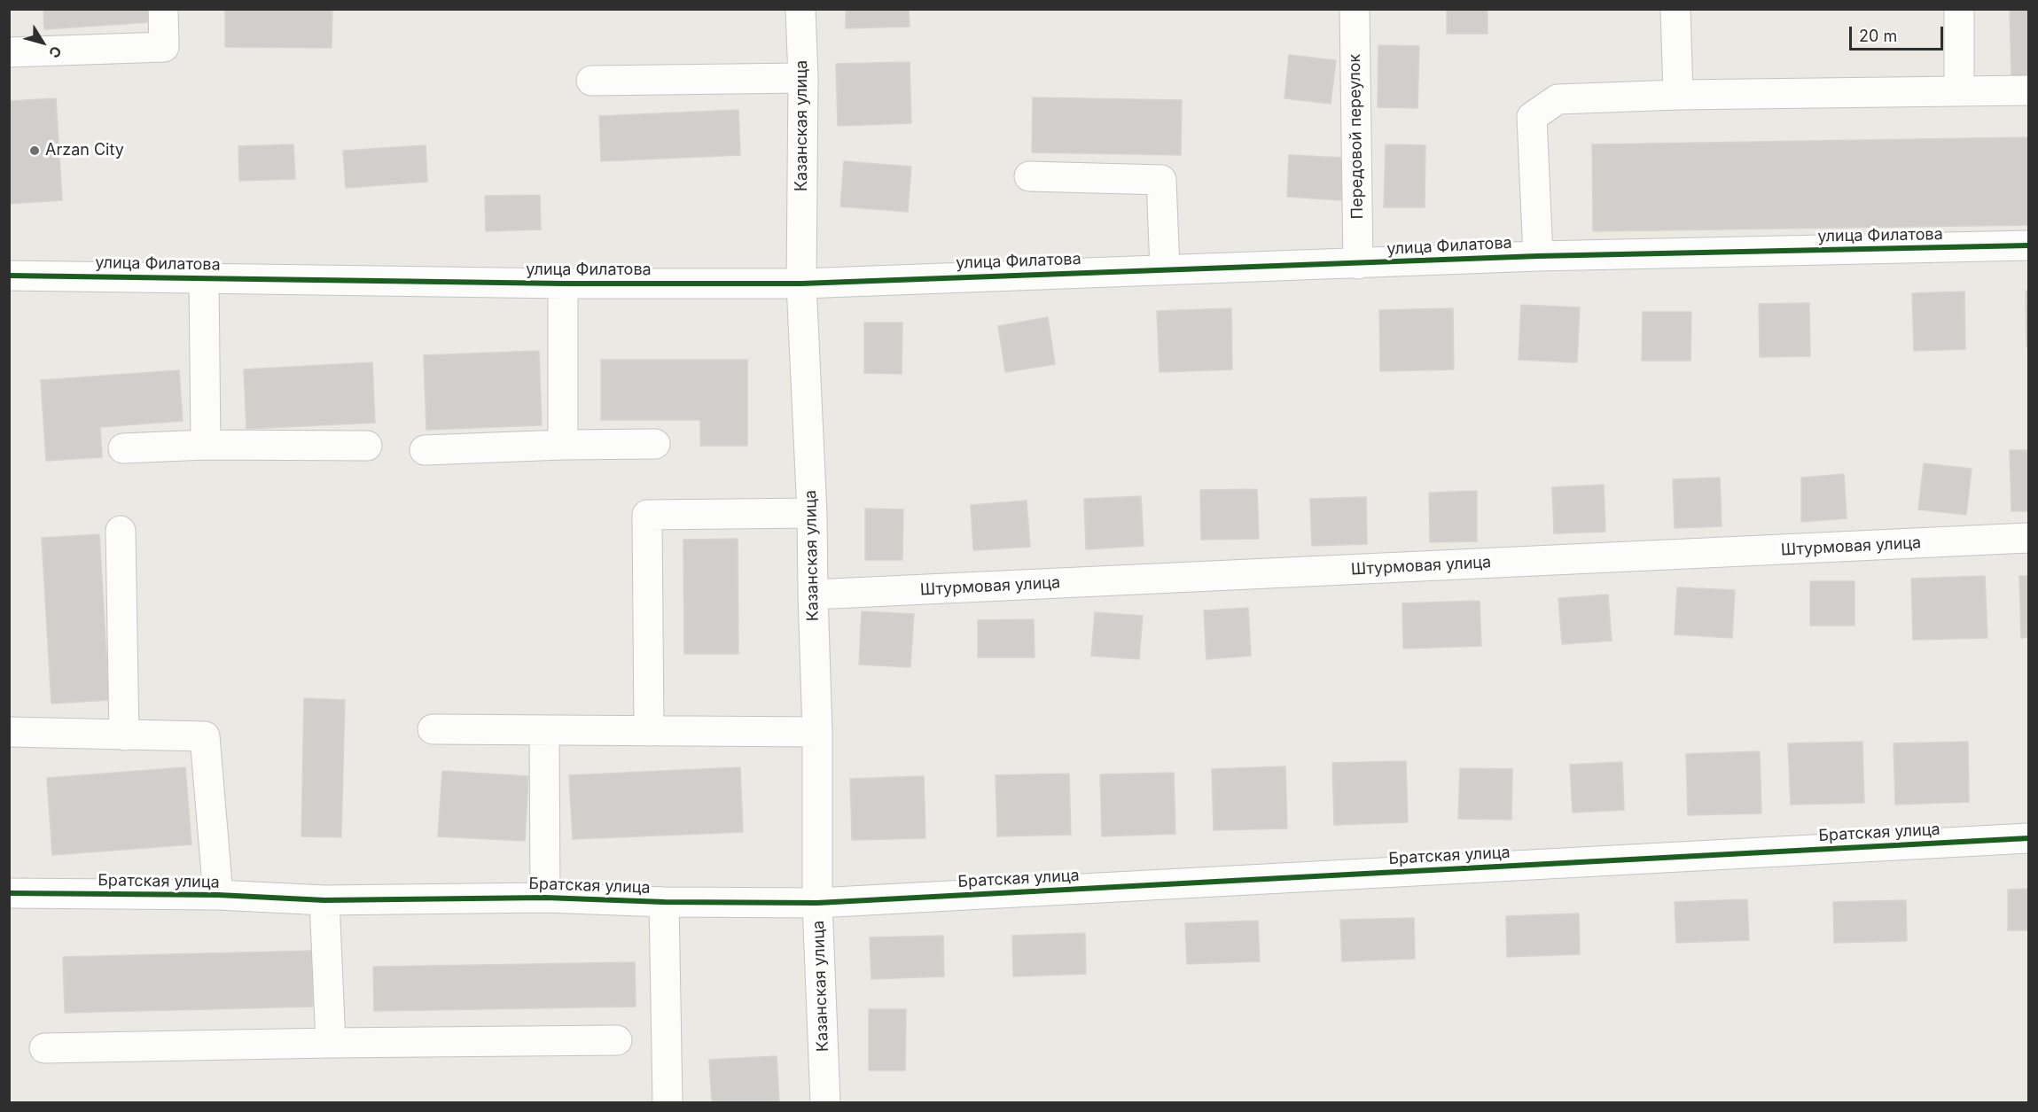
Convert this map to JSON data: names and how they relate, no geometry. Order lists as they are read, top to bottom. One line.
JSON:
{"streets":{"street":["Казанская улица","Передовой переулок","улица Филатова","Штурмовая улица","Братская улица"]},"crossings":[["Казанская улица","улица Филатова"],["Казанская улица","Штурмовая улица"],["Казанская улица","Братская улица"],["Передовой переулок","улица Филатова"]],"places":["Arzan City"],"scale_bar":"20 m","north":"bottom right"}
